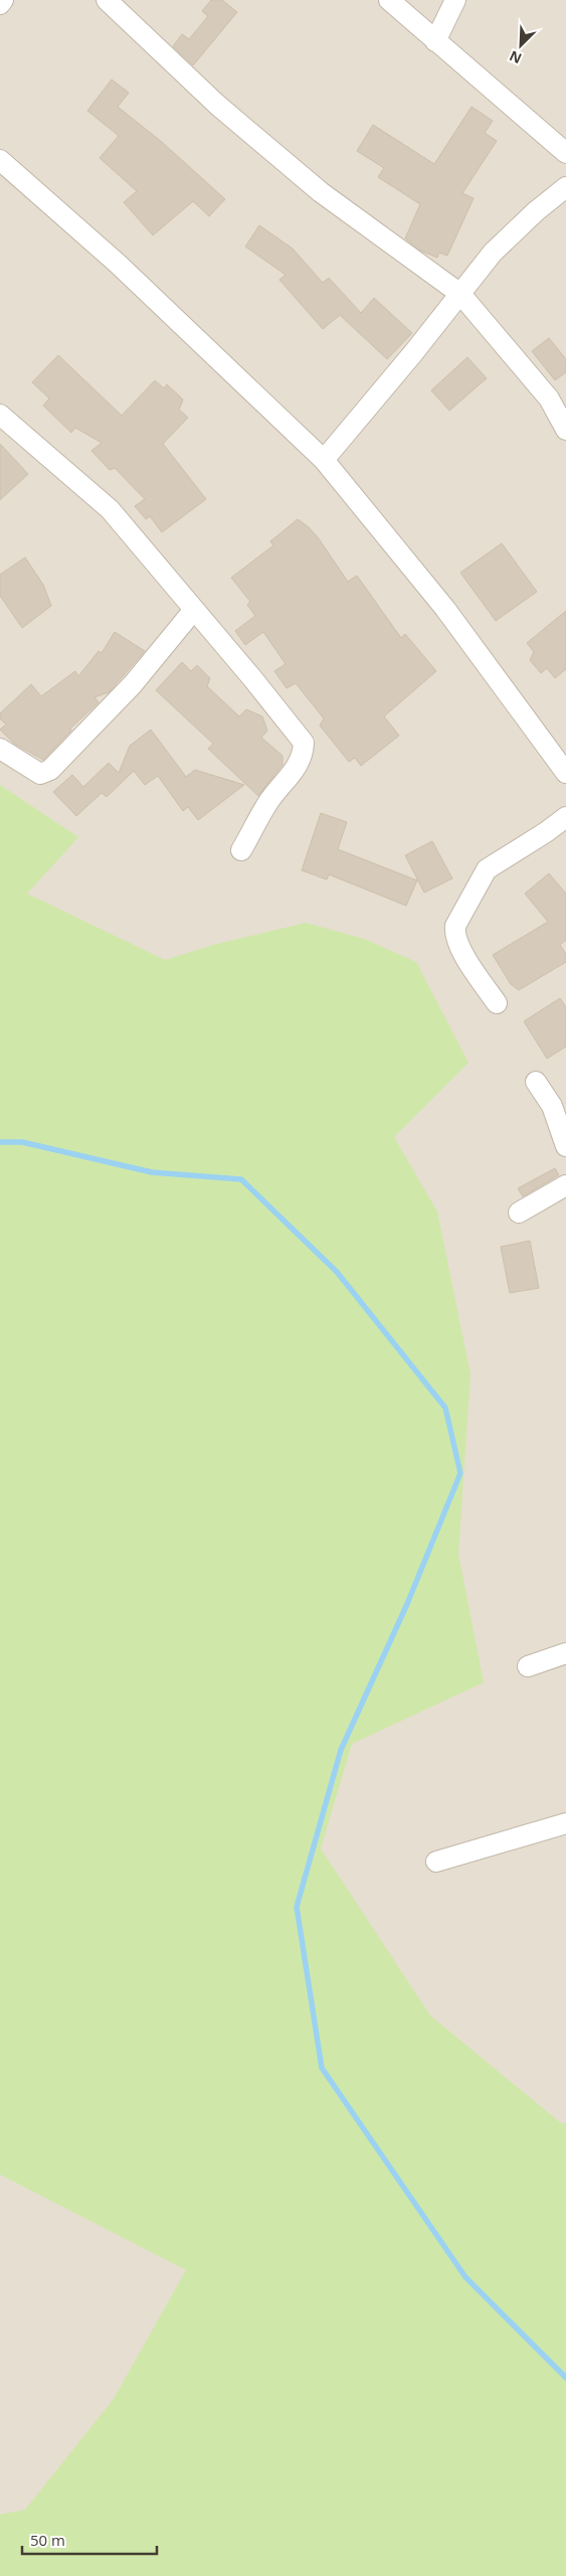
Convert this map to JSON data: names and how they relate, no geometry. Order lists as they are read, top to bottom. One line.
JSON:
{"scale_bar":"50 m","north":"bottom left"}
